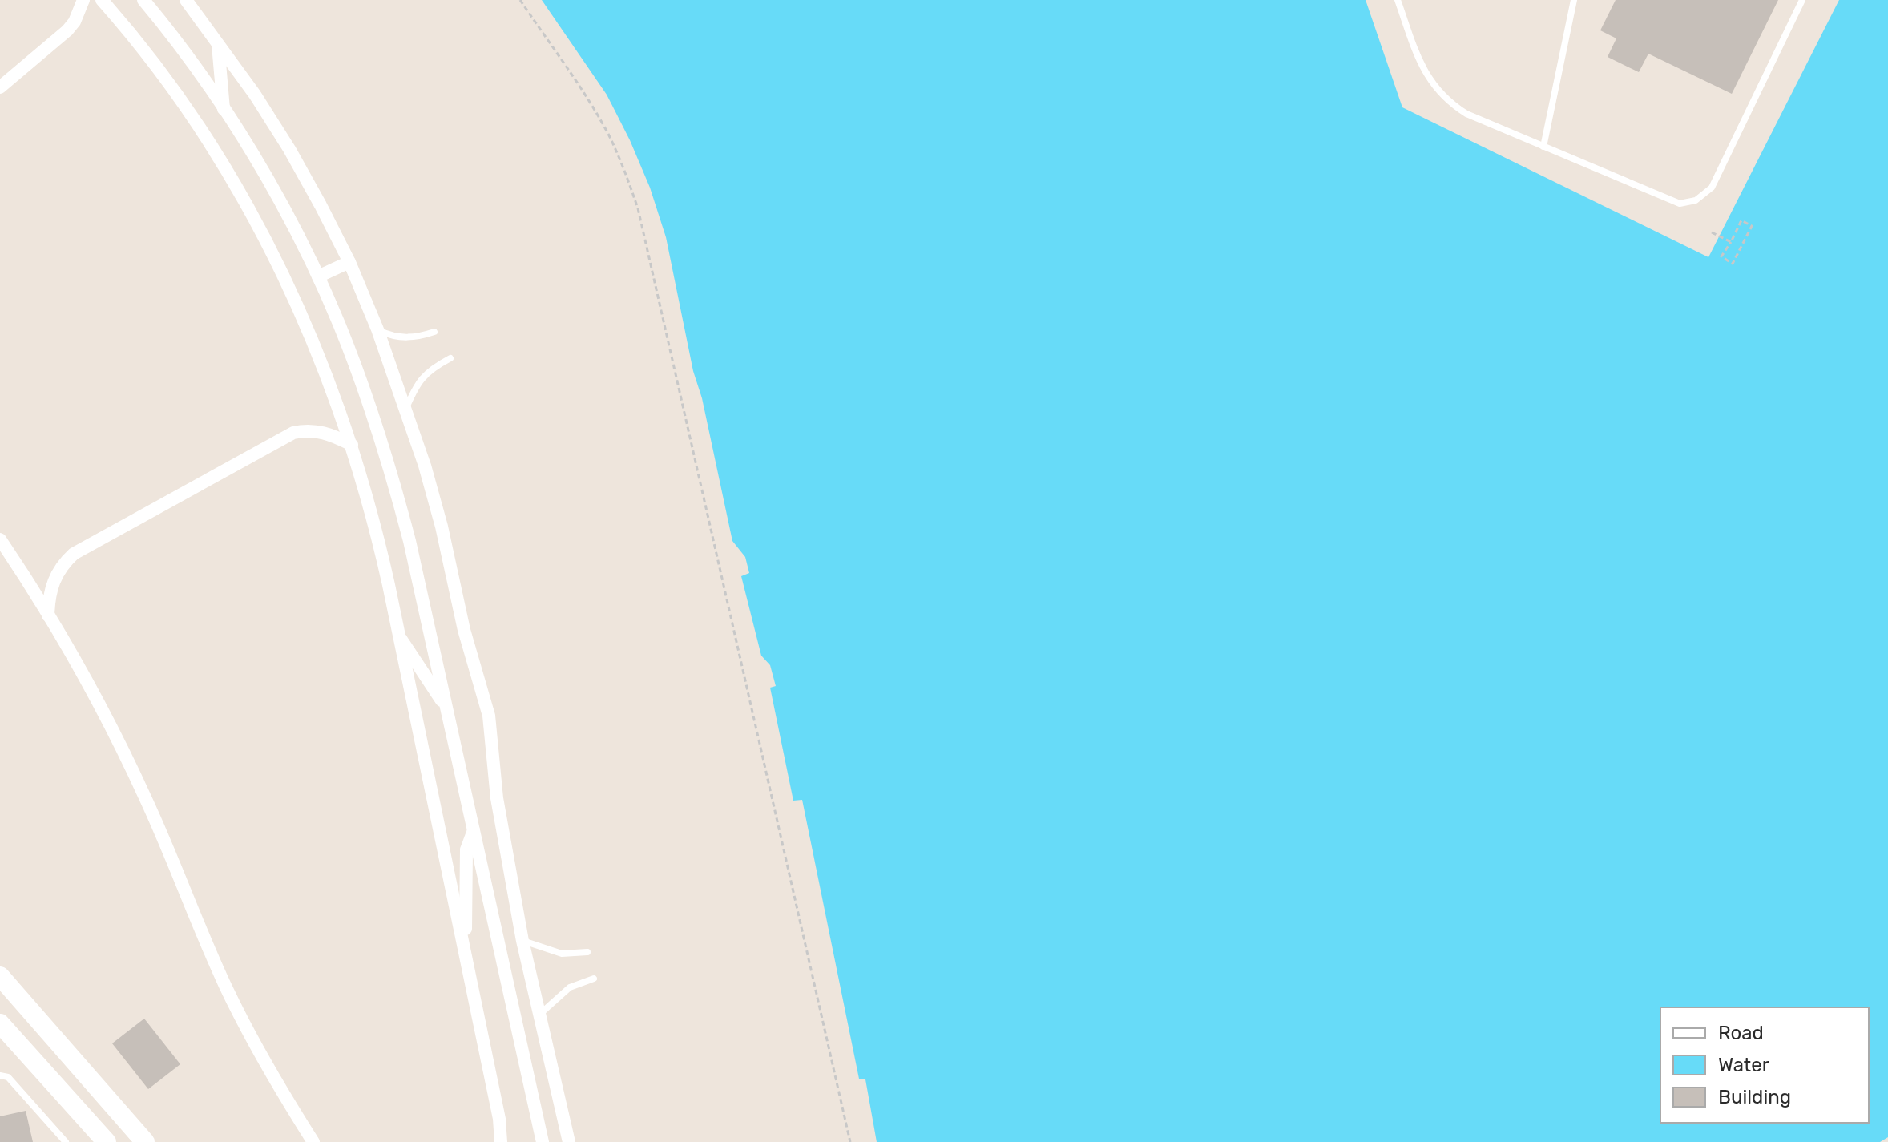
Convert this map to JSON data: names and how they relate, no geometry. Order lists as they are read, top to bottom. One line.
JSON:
{"legend":["Road","Water","Building"]}
